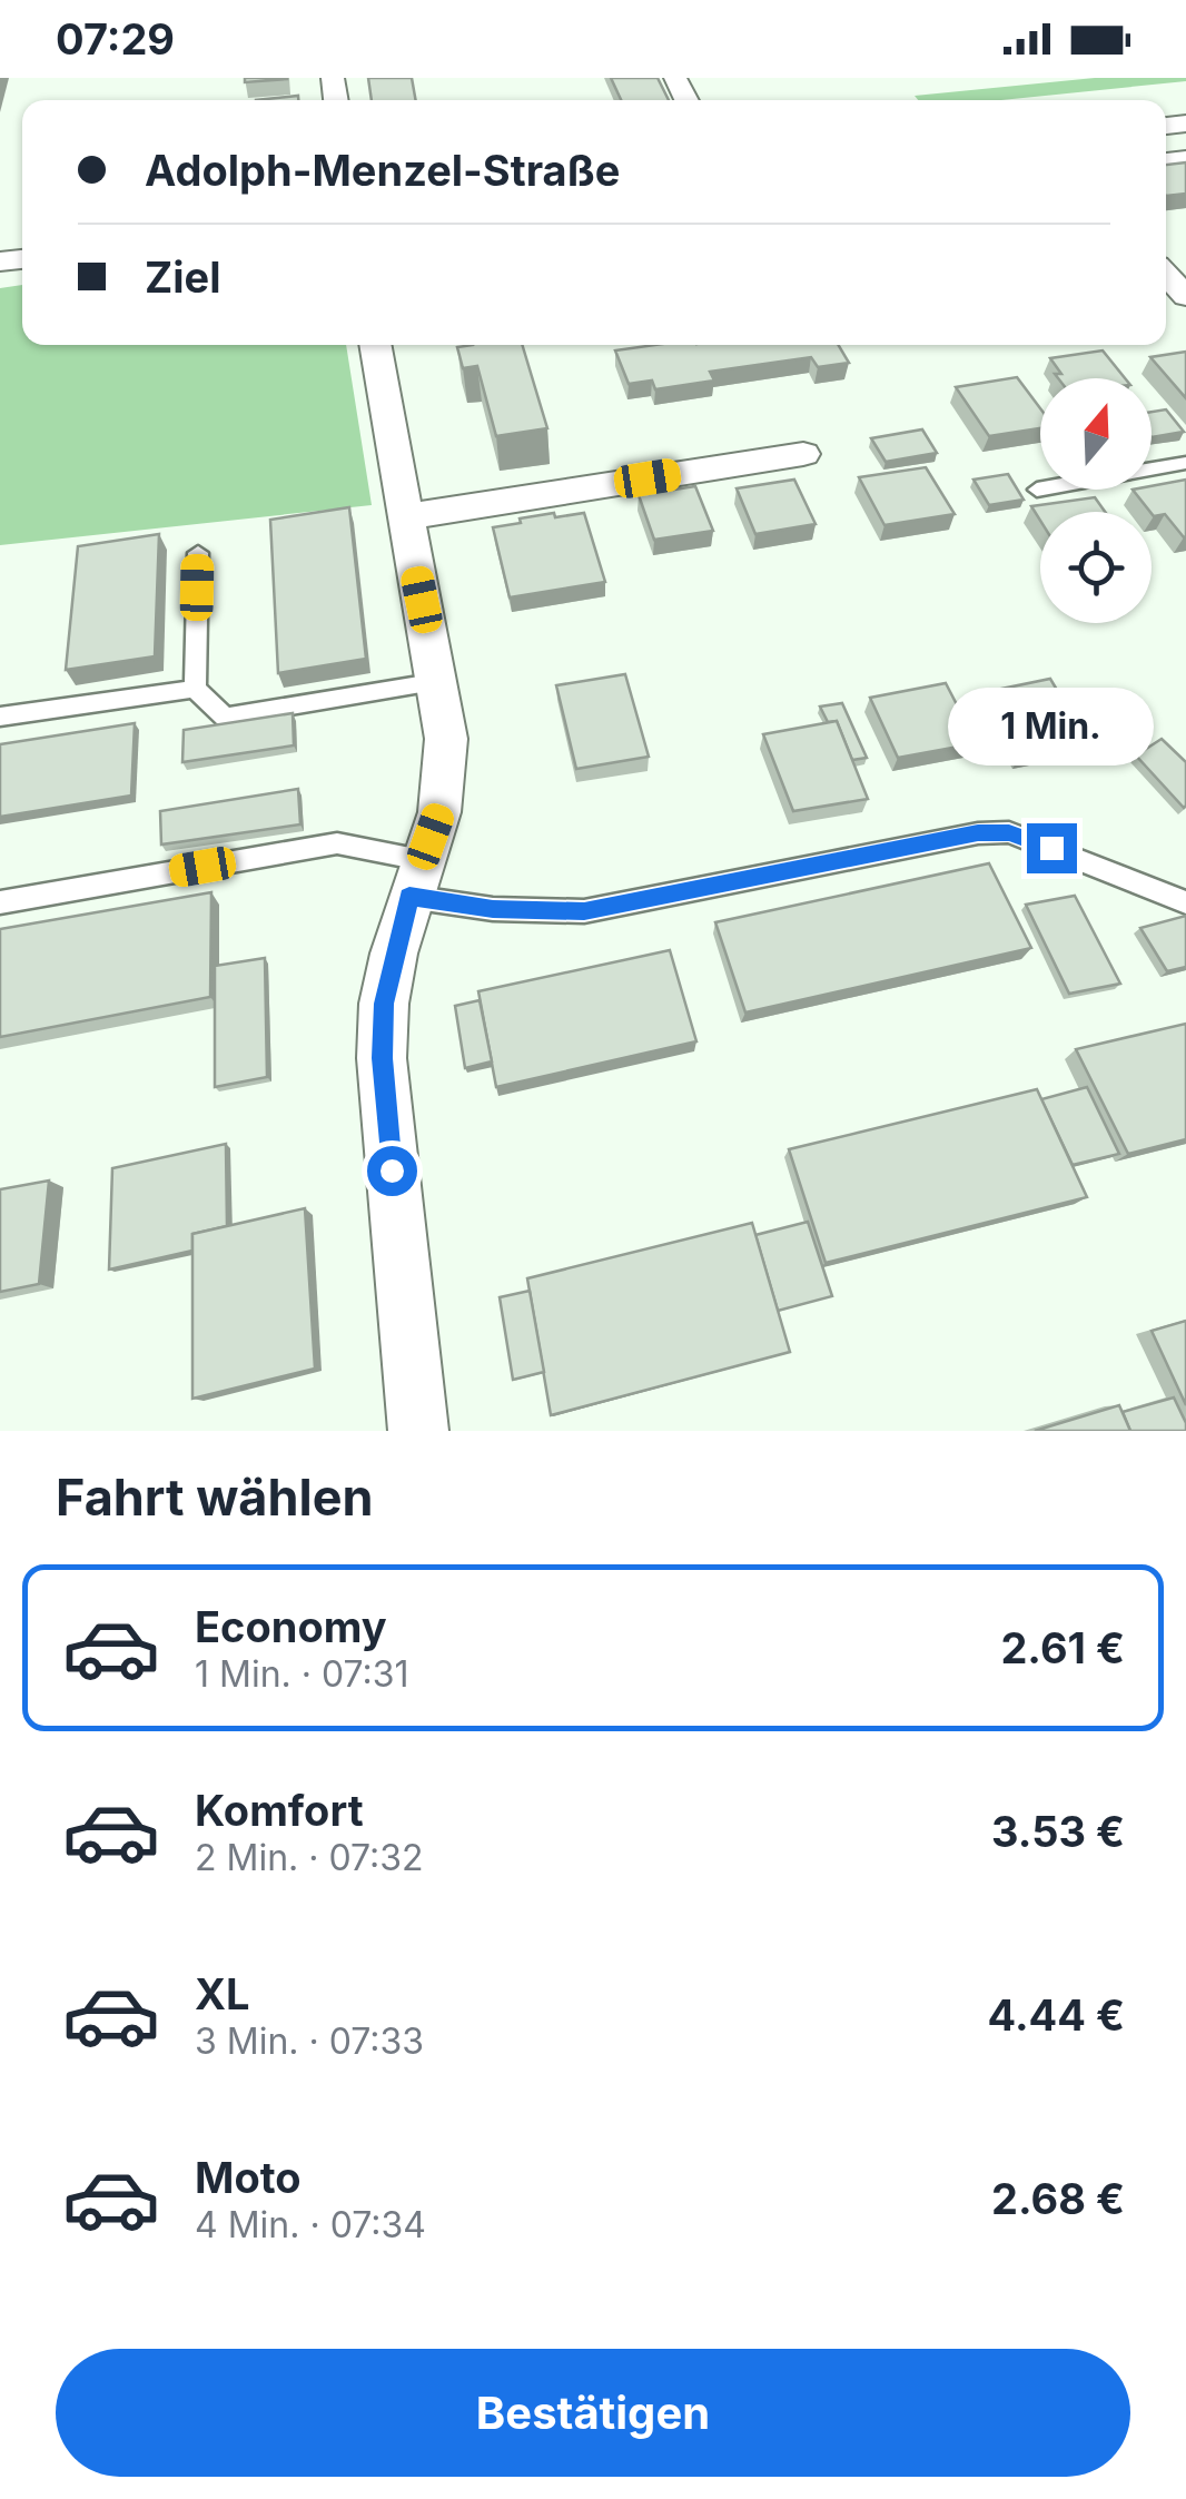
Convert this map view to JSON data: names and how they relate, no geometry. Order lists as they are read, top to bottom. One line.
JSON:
{"north":"top","page":{"status":"07:29","banner":["Adolph-Menzel-Straße","Ziel"],"bubble":"1 Min.","heading":"Fahrt wählen","list":[{"name":"Economy","note":"1 Min. · 07:31","value":"2.61 €"},{"name":"Komfort","note":"2 Min. · 07:32","value":"3.53 €"},{"name":"XL","note":"3 Min. · 07:33","value":"4.44 €"},{"name":"Moto","note":"4 Min. · 07:34","value":"2.68 €"}],"buttons":"Bestätigen"}}
